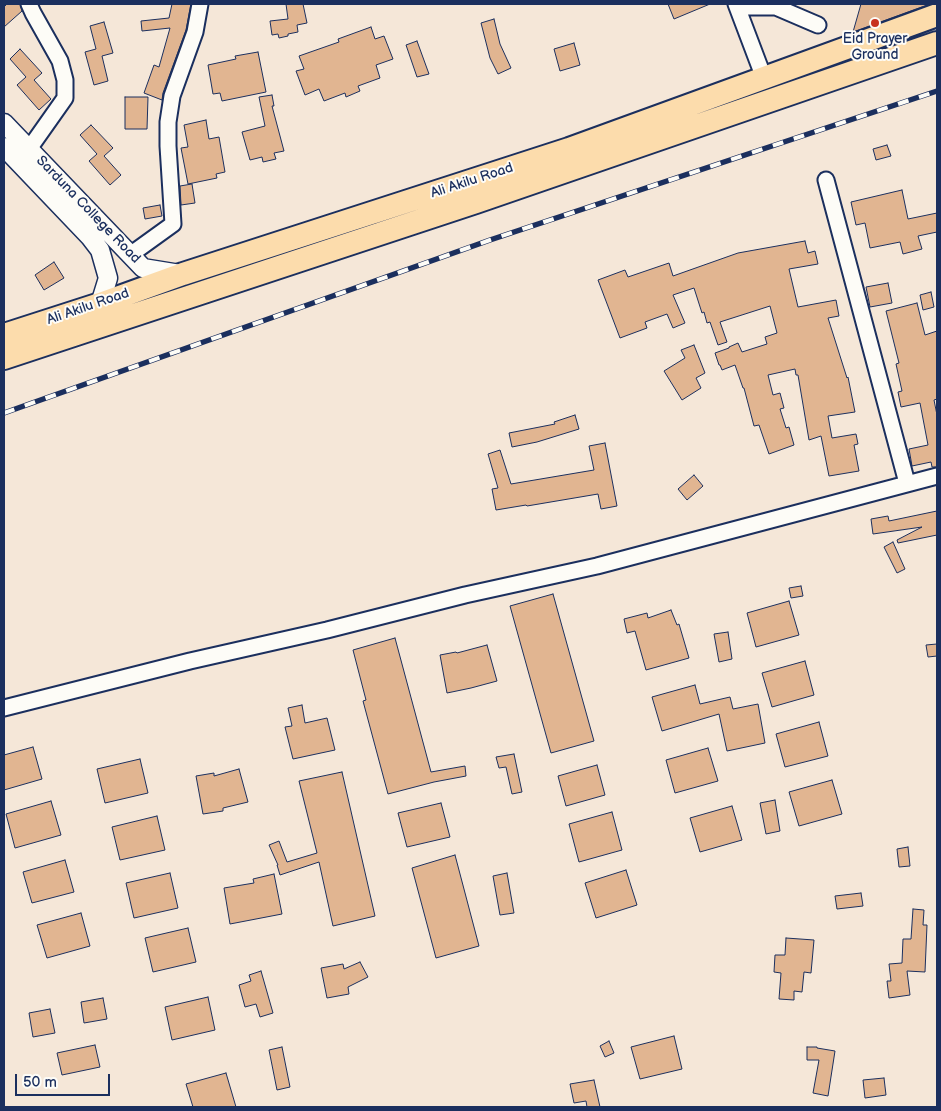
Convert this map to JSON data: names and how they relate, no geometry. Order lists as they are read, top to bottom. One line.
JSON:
{"streets":{"main road":["Ali Akilu Road"],"street":["Sarduna College Road"]},"crossings":[["Ali Akilu Road","Sarduna College Road"]],"places":["Eid Prayer Ground"],"scale_bar":"50 m"}
